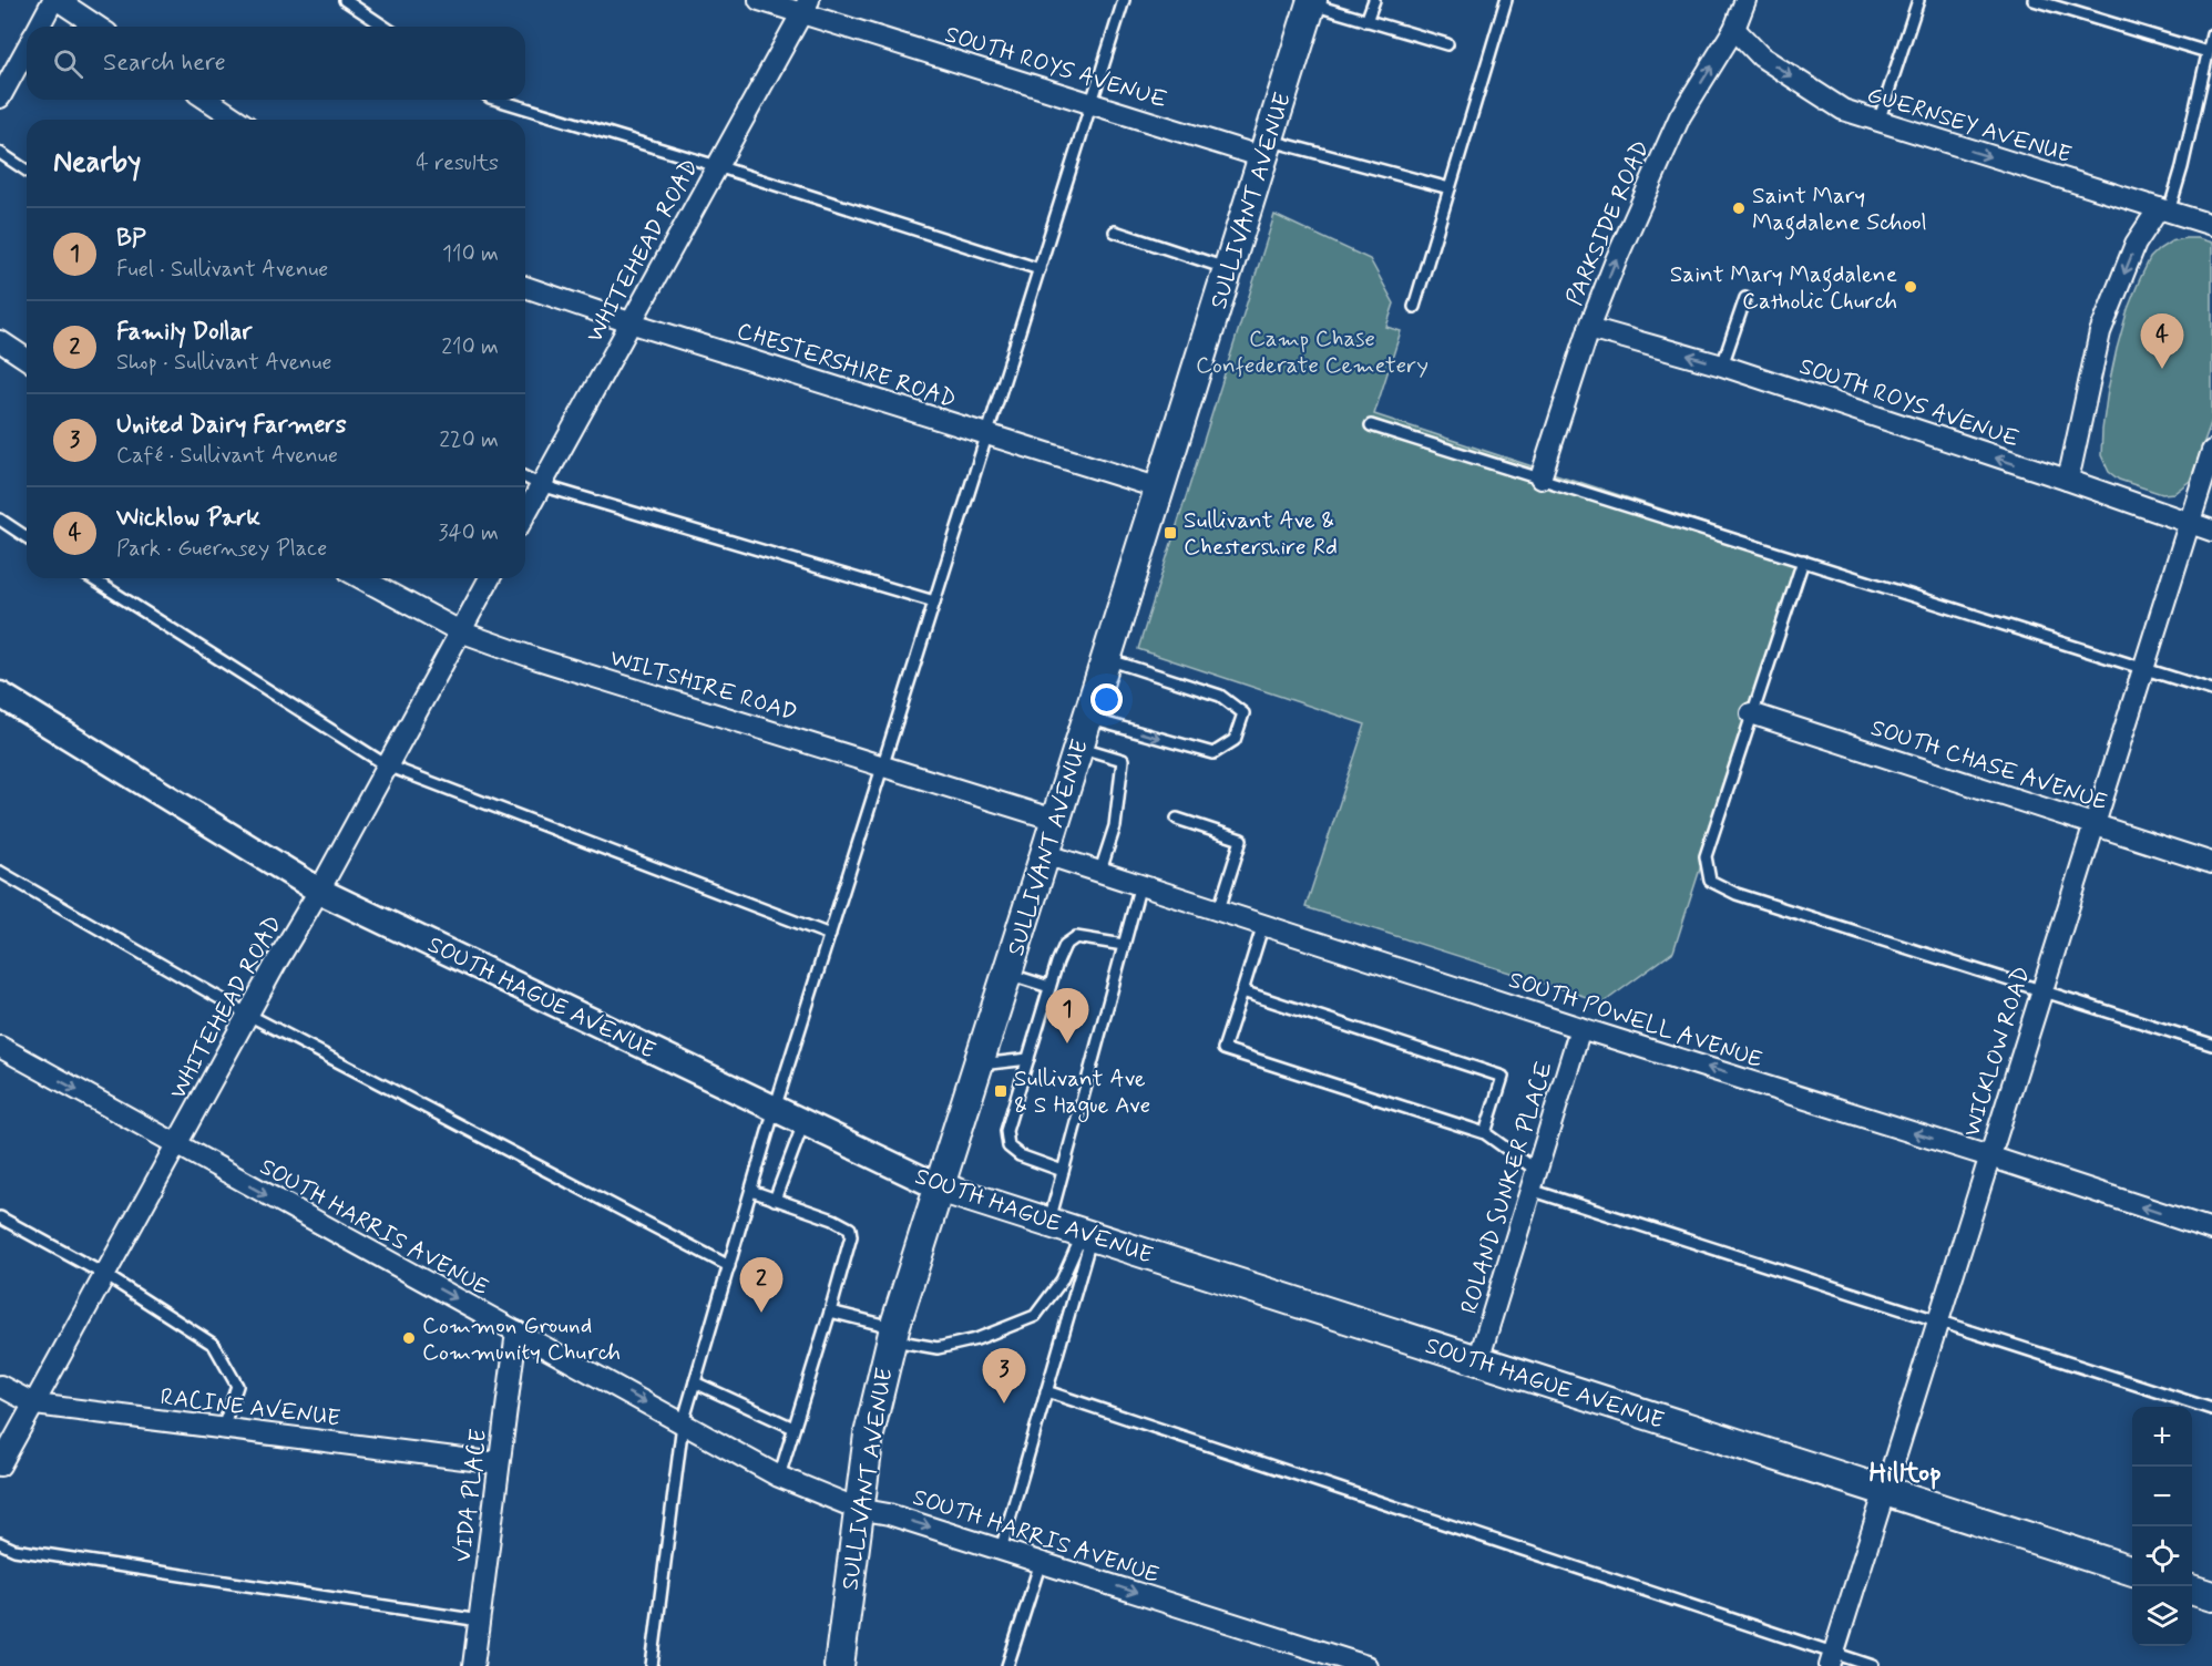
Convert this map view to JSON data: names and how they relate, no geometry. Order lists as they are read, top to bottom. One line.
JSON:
{"streets":{"main road":["SULLIVANT AVENUE","SOUTH HAGUE AVENUE"],"street":["SOUTH ROYS AVENUE","GUERNSEY AVENUE","PARKSIDE ROAD","WHITEHEAD ROAD","CHESTERSHIRE ROAD","WILTSHIRE ROAD","SOUTH CHASE AVENUE","SOUTH POWELL AVENUE","WICKLOW ROAD","ROLAND SUNKER PLACE","SOUTH HARRIS AVENUE","RACINE AVENUE","VIDA PLACE"]},"crossings":[["SOUTH ROYS AVENUE","SULLIVANT AVENUE"],["SOUTH ROYS AVENUE","PARKSIDE ROAD"],["SOUTH ROYS AVENUE","WHITEHEAD ROAD"],["SOUTH ROYS AVENUE","WICKLOW ROAD"],["GUERNSEY AVENUE","PARKSIDE ROAD"],["SULLIVANT AVENUE","CHESTERSHIRE ROAD"],["SULLIVANT AVENUE","WILTSHIRE ROAD"],["SULLIVANT AVENUE","SOUTH HAGUE AVENUE"],["SULLIVANT AVENUE","SOUTH POWELL AVENUE"],["SULLIVANT AVENUE","SOUTH HARRIS AVENUE"],["WHITEHEAD ROAD","CHESTERSHIRE ROAD"],["WHITEHEAD ROAD","WILTSHIRE ROAD"],["WHITEHEAD ROAD","SOUTH HAGUE AVENUE"],["WHITEHEAD ROAD","SOUTH HARRIS AVENUE"],["WHITEHEAD ROAD","RACINE AVENUE"],["SOUTH CHASE AVENUE","WICKLOW ROAD"],["SOUTH HAGUE AVENUE","WICKLOW ROAD"],["SOUTH HAGUE AVENUE","ROLAND SUNKER PLACE"],["SOUTH POWELL AVENUE","WICKLOW ROAD"],["SOUTH POWELL AVENUE","ROLAND SUNKER PLACE"],["SOUTH HARRIS AVENUE","VIDA PLACE"],["RACINE AVENUE","VIDA PLACE"]],"one_way":["SOUTH ROYS AVENUE","GUERNSEY AVENUE","PARKSIDE ROAD","SOUTH POWELL AVENUE","SOUTH HARRIS AVENUE"],"districts":["Hilltop"],"parks":["Camp Chase Confederate Cemetery"],"places":{"other":["Saint Mary Magdalene School","Saint Mary Magdalene Catholic Church","Common Ground Community Church"],"transit":["Sullivant Ave & Chestershire Rd","Sullivant Ave & S Hague Ave"]},"page":{"search":"Search here","heading":["Nearby","4 results"],"list":[{"mark":"1","name":"BP","note":"Fuel · Sullivant Avenue","value":"110 m"},{"mark":"2","name":"Family Dollar","note":"Shop · Sullivant Avenue","value":"210 m"},{"mark":"3","name":"United Dairy Farmers","note":"Café · Sullivant Avenue","value":"220 m"},{"mark":"4","name":"Wicklow Park","note":"Park · Guernsey Place","value":"340 m"}],"pins":["4","1","2","3"],"map_buttons":["+","−"]}}
